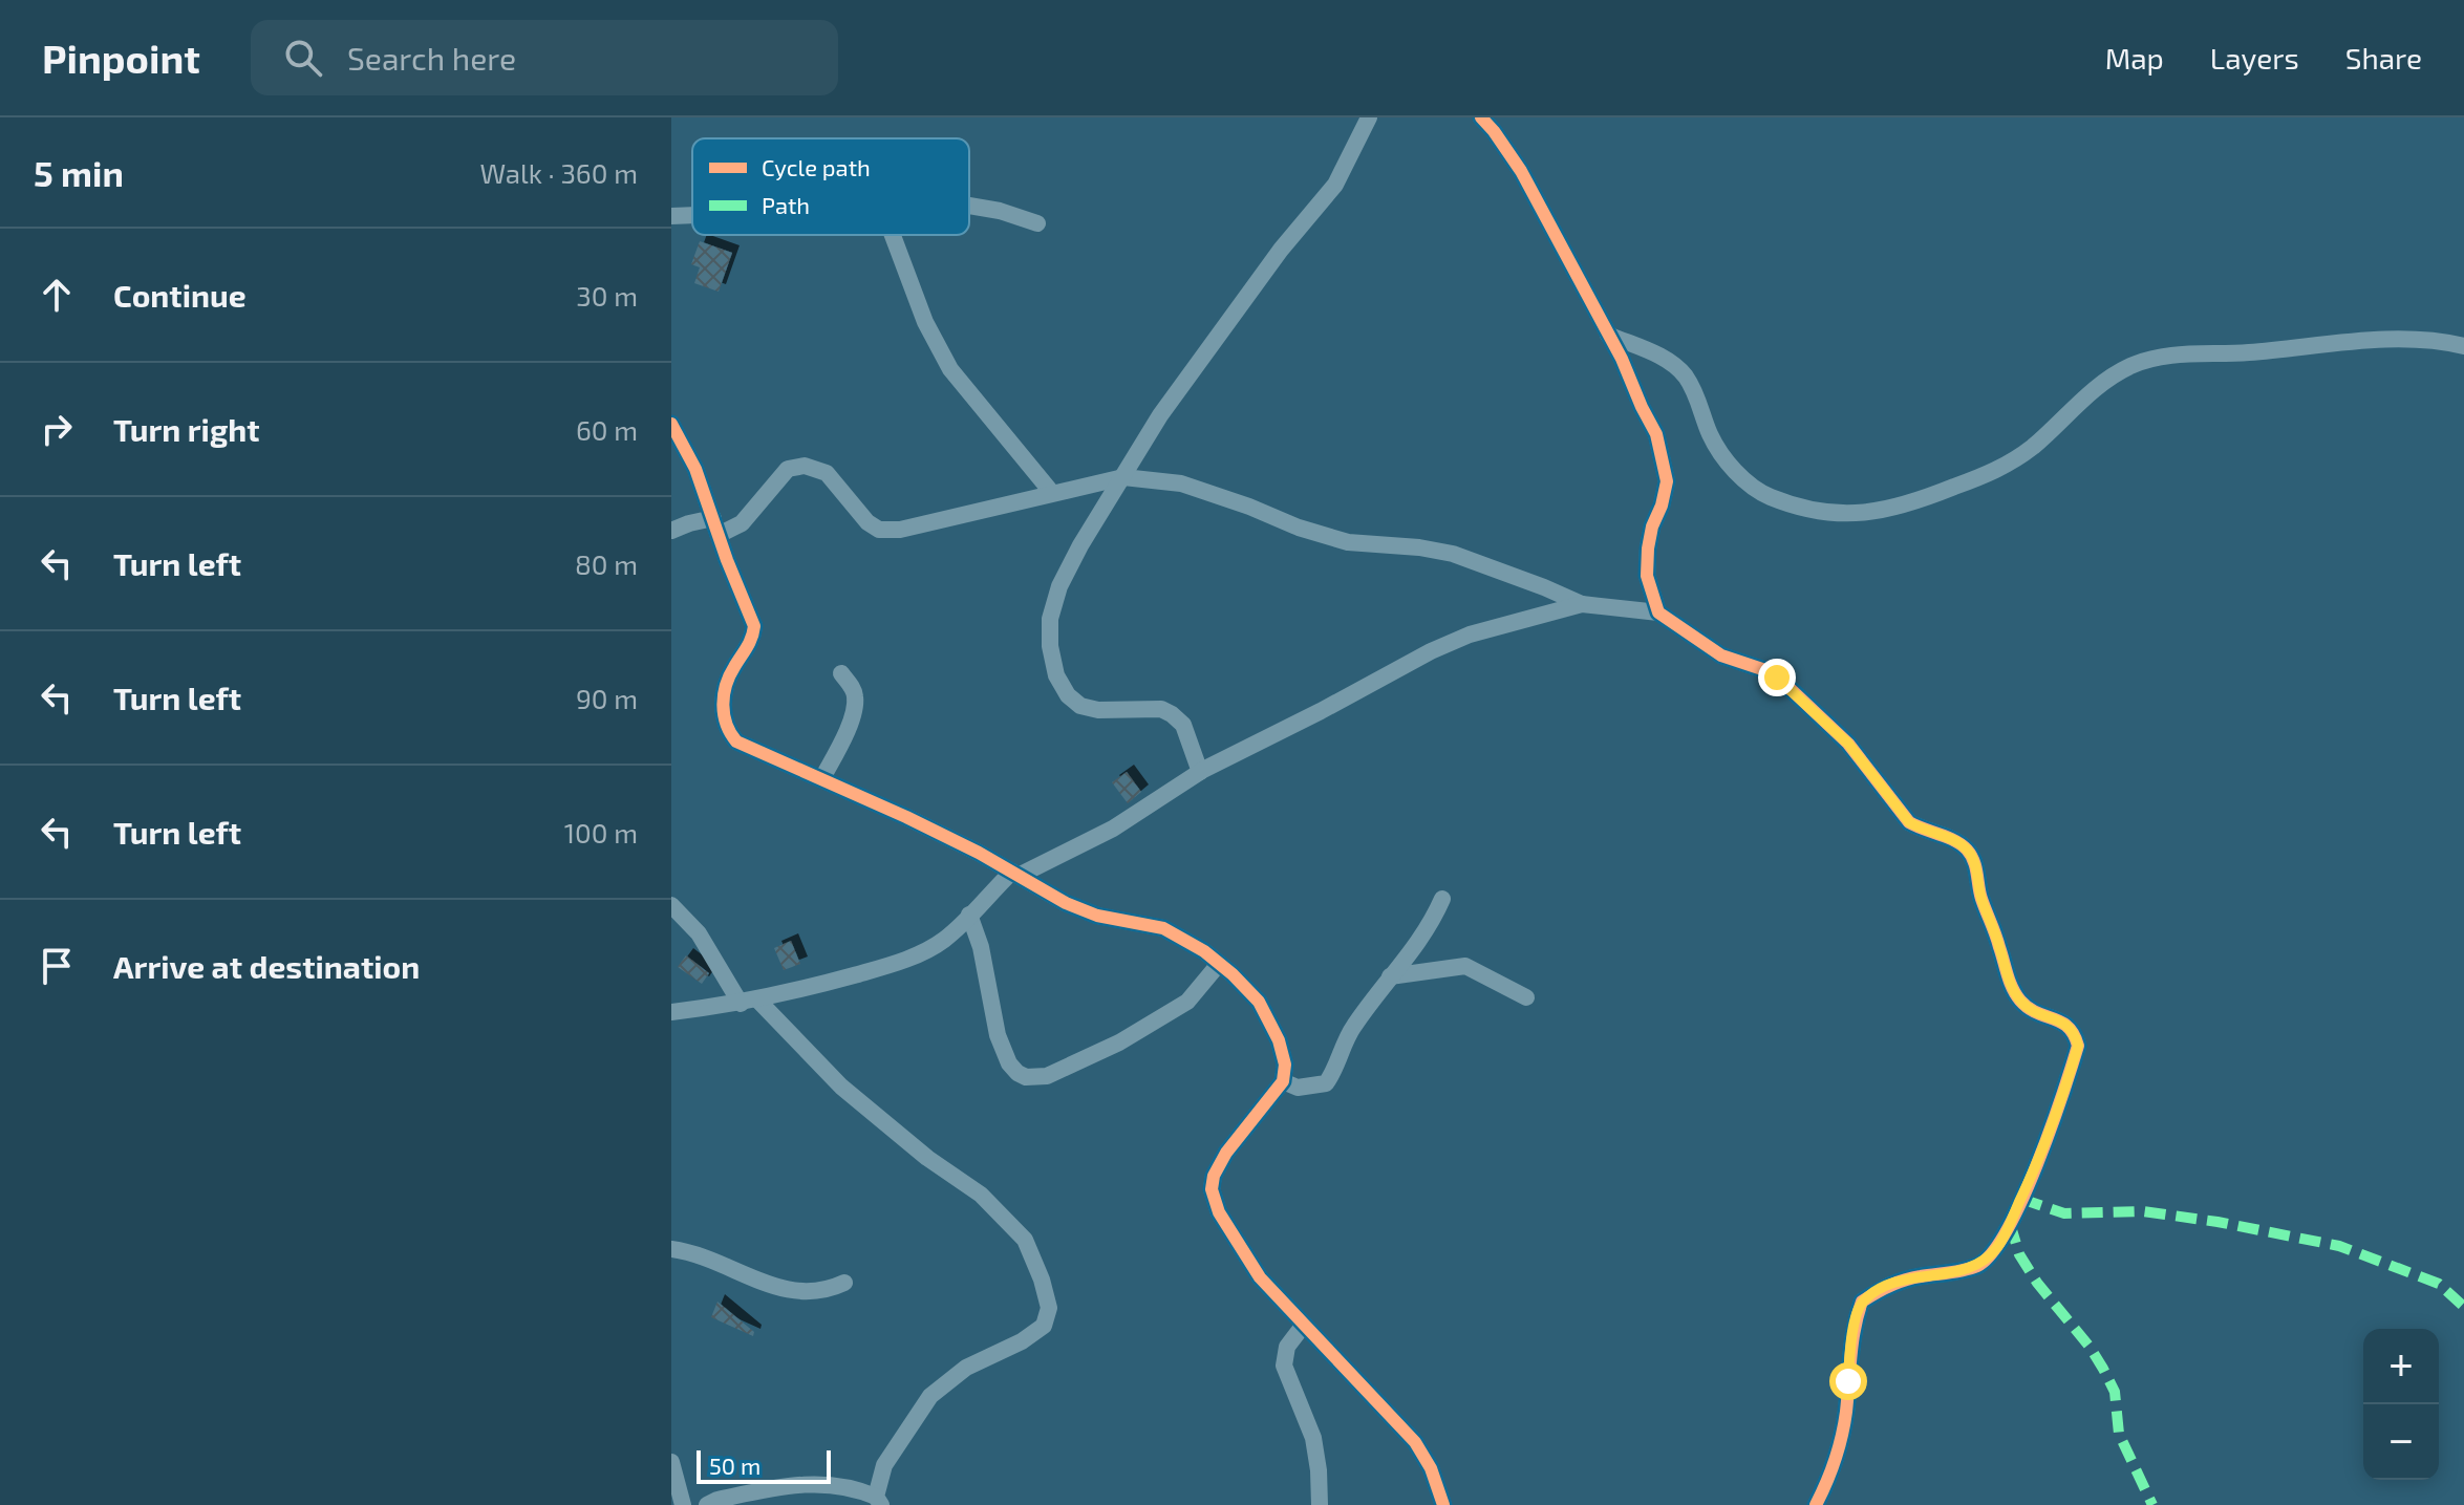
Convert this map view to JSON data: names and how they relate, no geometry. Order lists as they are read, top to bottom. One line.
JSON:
{"legend":["Cycle path","Path"],"scale_bar":"50 m","page":{"header":"Pinpoint","search":"Search here","nav":["Map","Layers","Share"],"heading":["5 min","Walk · 360 m"],"list":[["Continue","30 m"],["Turn right","60 m"],["Turn left","80 m"],["Turn left","90 m"],["Turn left","100 m"],"Arrive at destination"],"map_buttons":["+","−"],"scale":"50 m"}}
